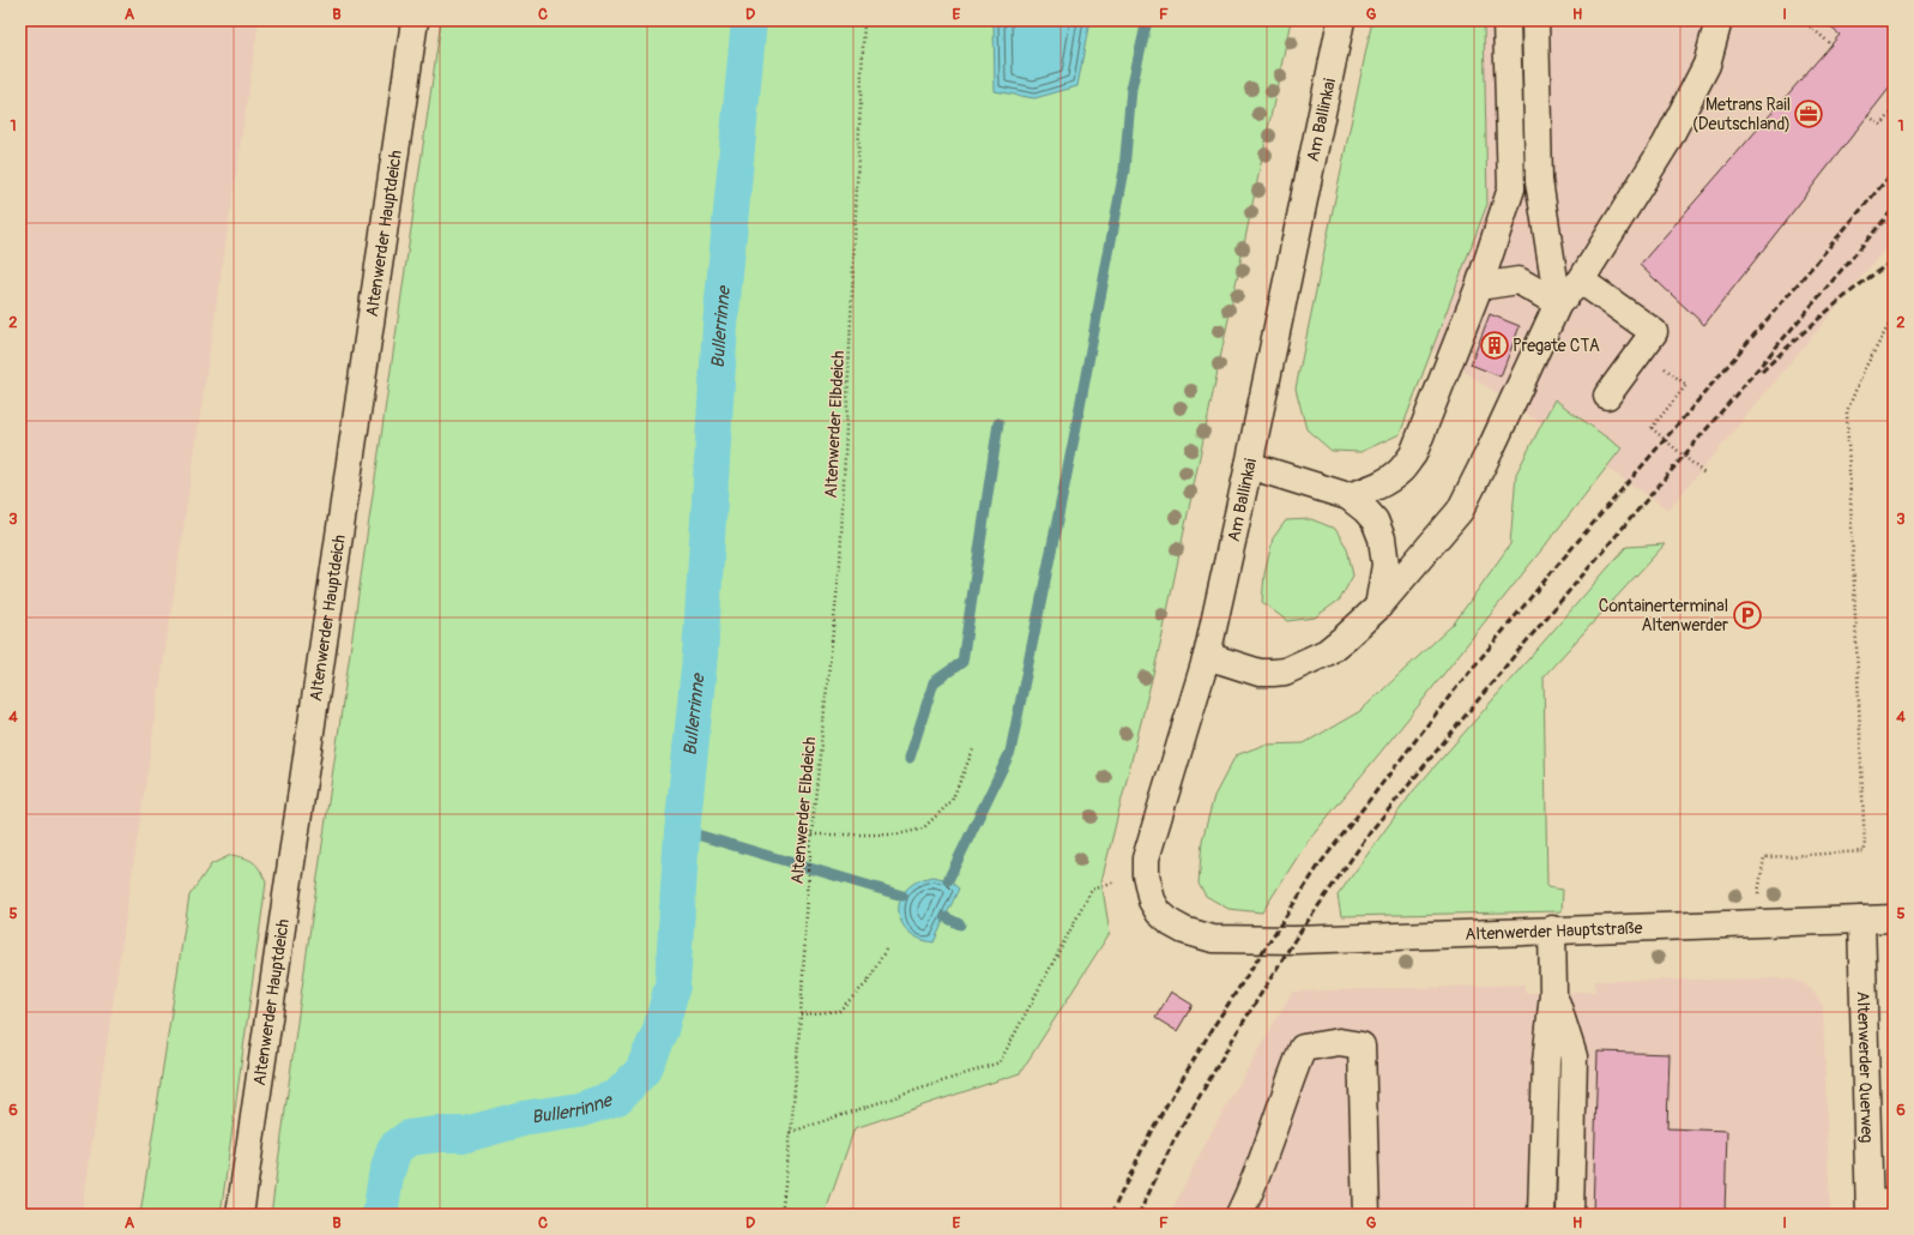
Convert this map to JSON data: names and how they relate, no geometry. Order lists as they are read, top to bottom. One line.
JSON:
{"streets":{"street":["Am Ballinkai","Altenwerder Hauptdeich","Altenwerder Hauptstraße","Altenwerder Querweg"],"path":["Altenwerder Elbdeich"]},"crossings":[["Am Ballinkai","Altenwerder Hauptstraße"],["Altenwerder Hauptstraße","Altenwerder Querweg"]],"water":["Bullerrinne"],"places":{"office":["Metrans Rail (Deutschland)"],"building":["Pregate CTA"],"parking":["Containerterminal Altenwerder"]},"grid":{"columns":["A","B","C","D","E","F","G","H","I"],"rows":["1","2","3","4","5","6"]}}
